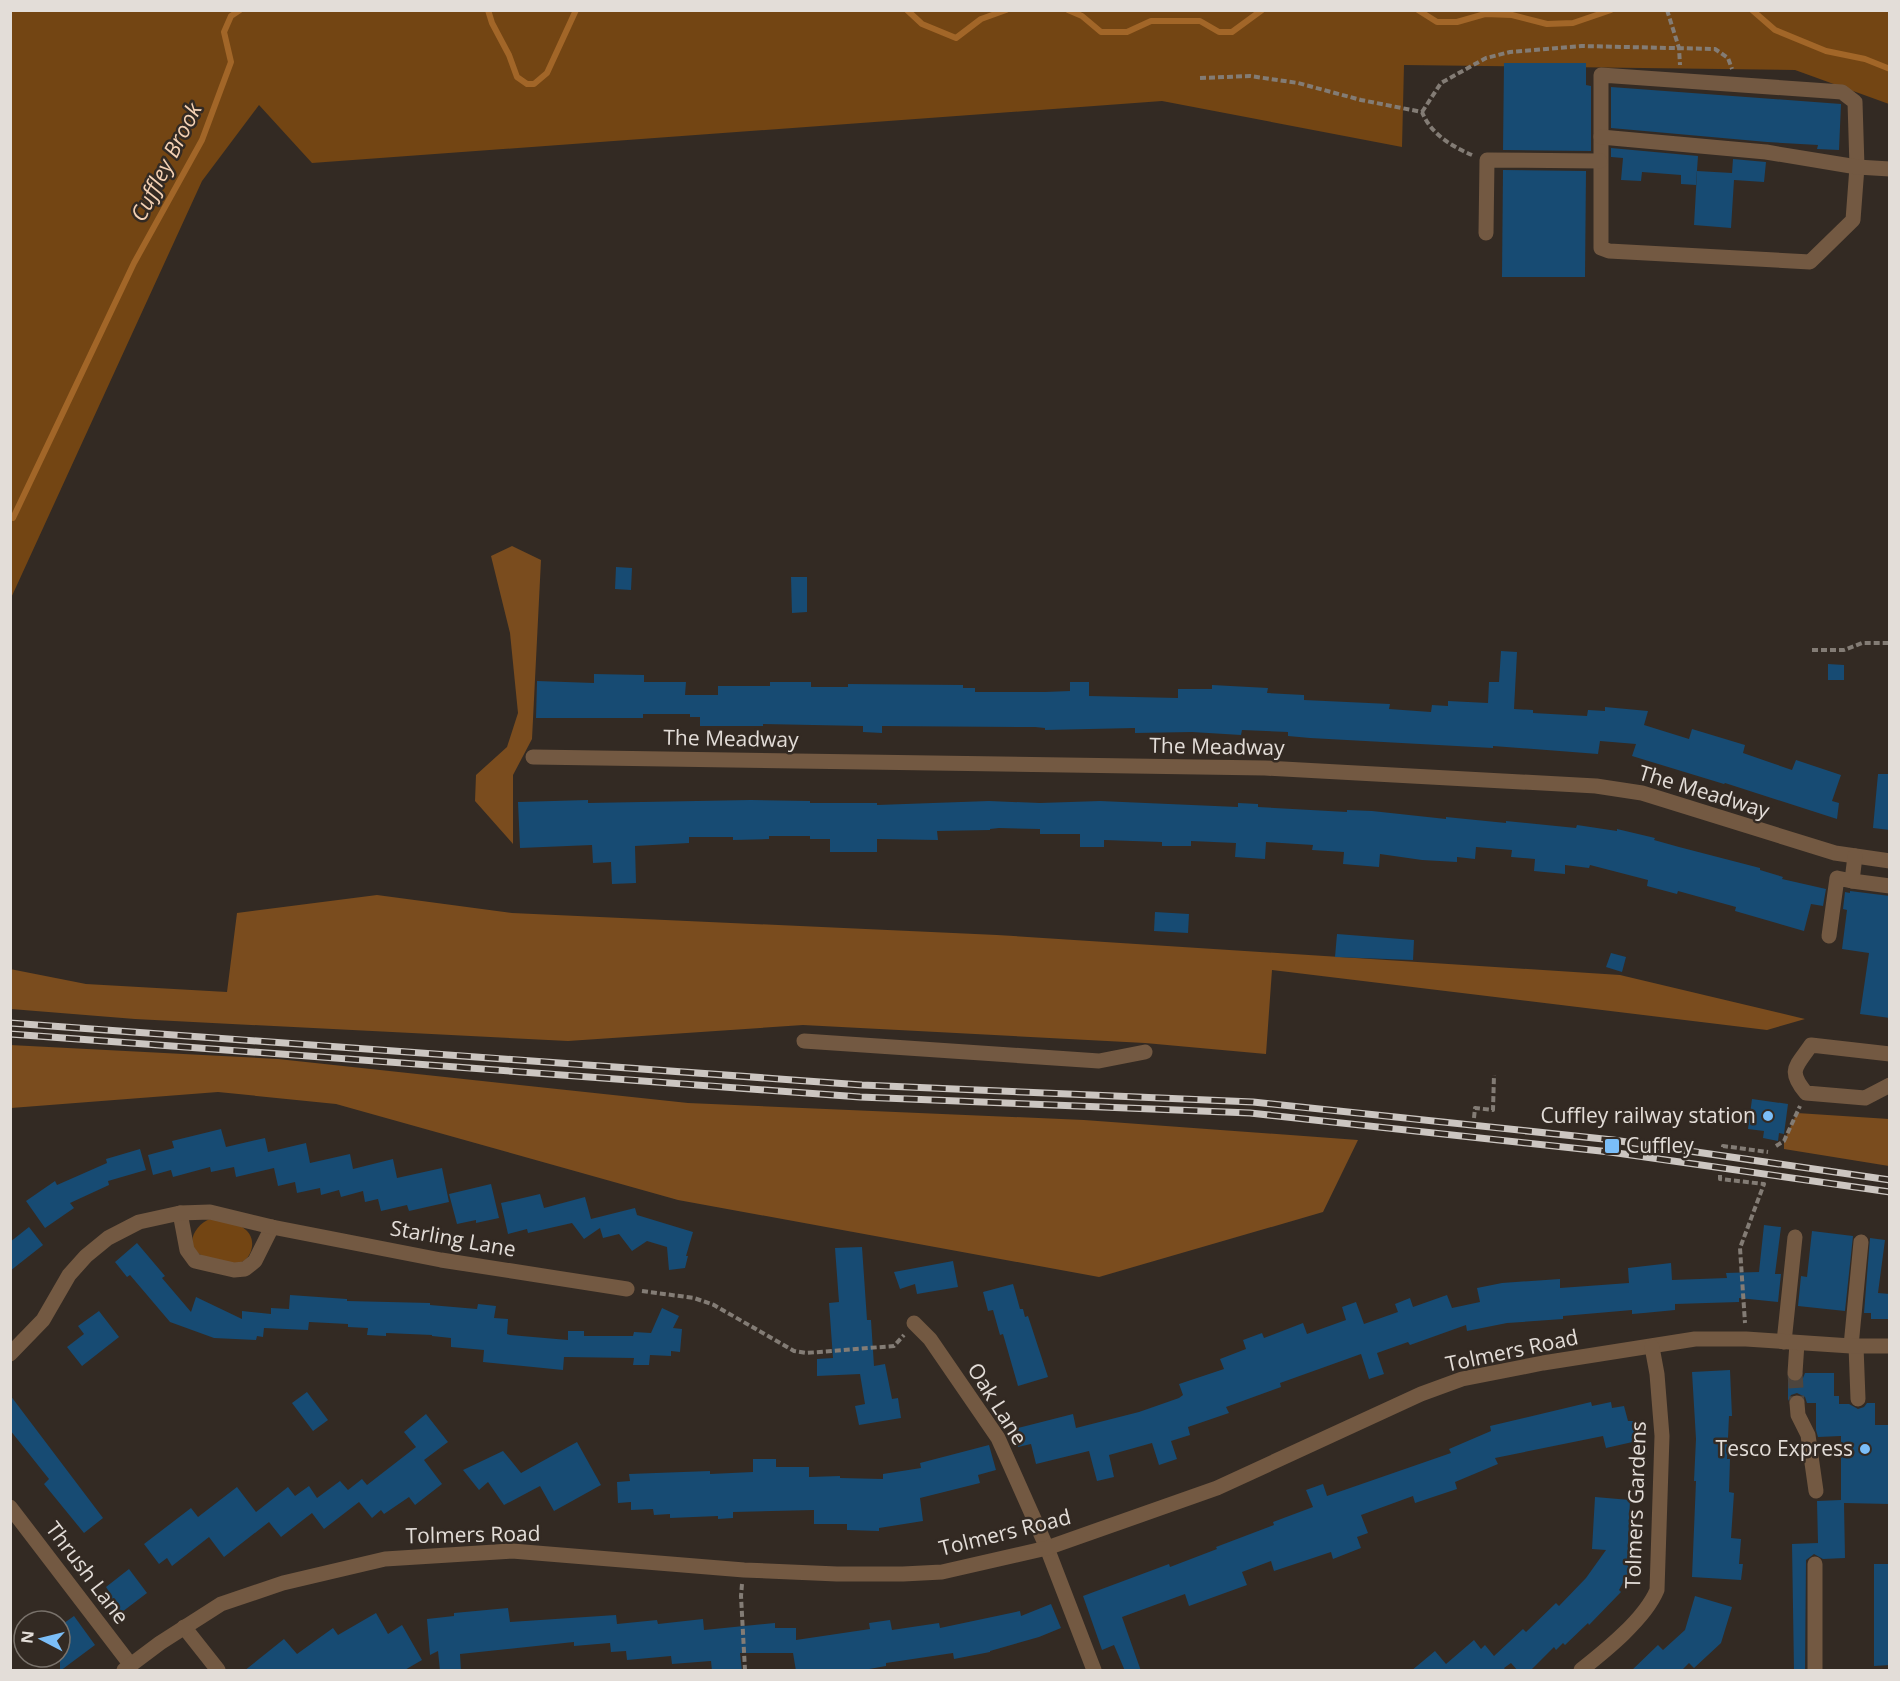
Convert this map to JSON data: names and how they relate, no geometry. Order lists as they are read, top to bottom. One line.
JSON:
{"streets":{"street":["The Meadway","Starling Lane","Tolmers Road","Oak Lane","Tolmers Gardens","Thrush Lane"]},"crossings":[["Tolmers Road","Oak Lane"],["Tolmers Road","Tolmers Gardens"],["Tolmers Road","Thrush Lane"]],"water":["Cuffley Brook"],"places":{"other":["Cuffley railway station","Tesco Express"],"transit":["Cuffley"]},"north":"left"}
